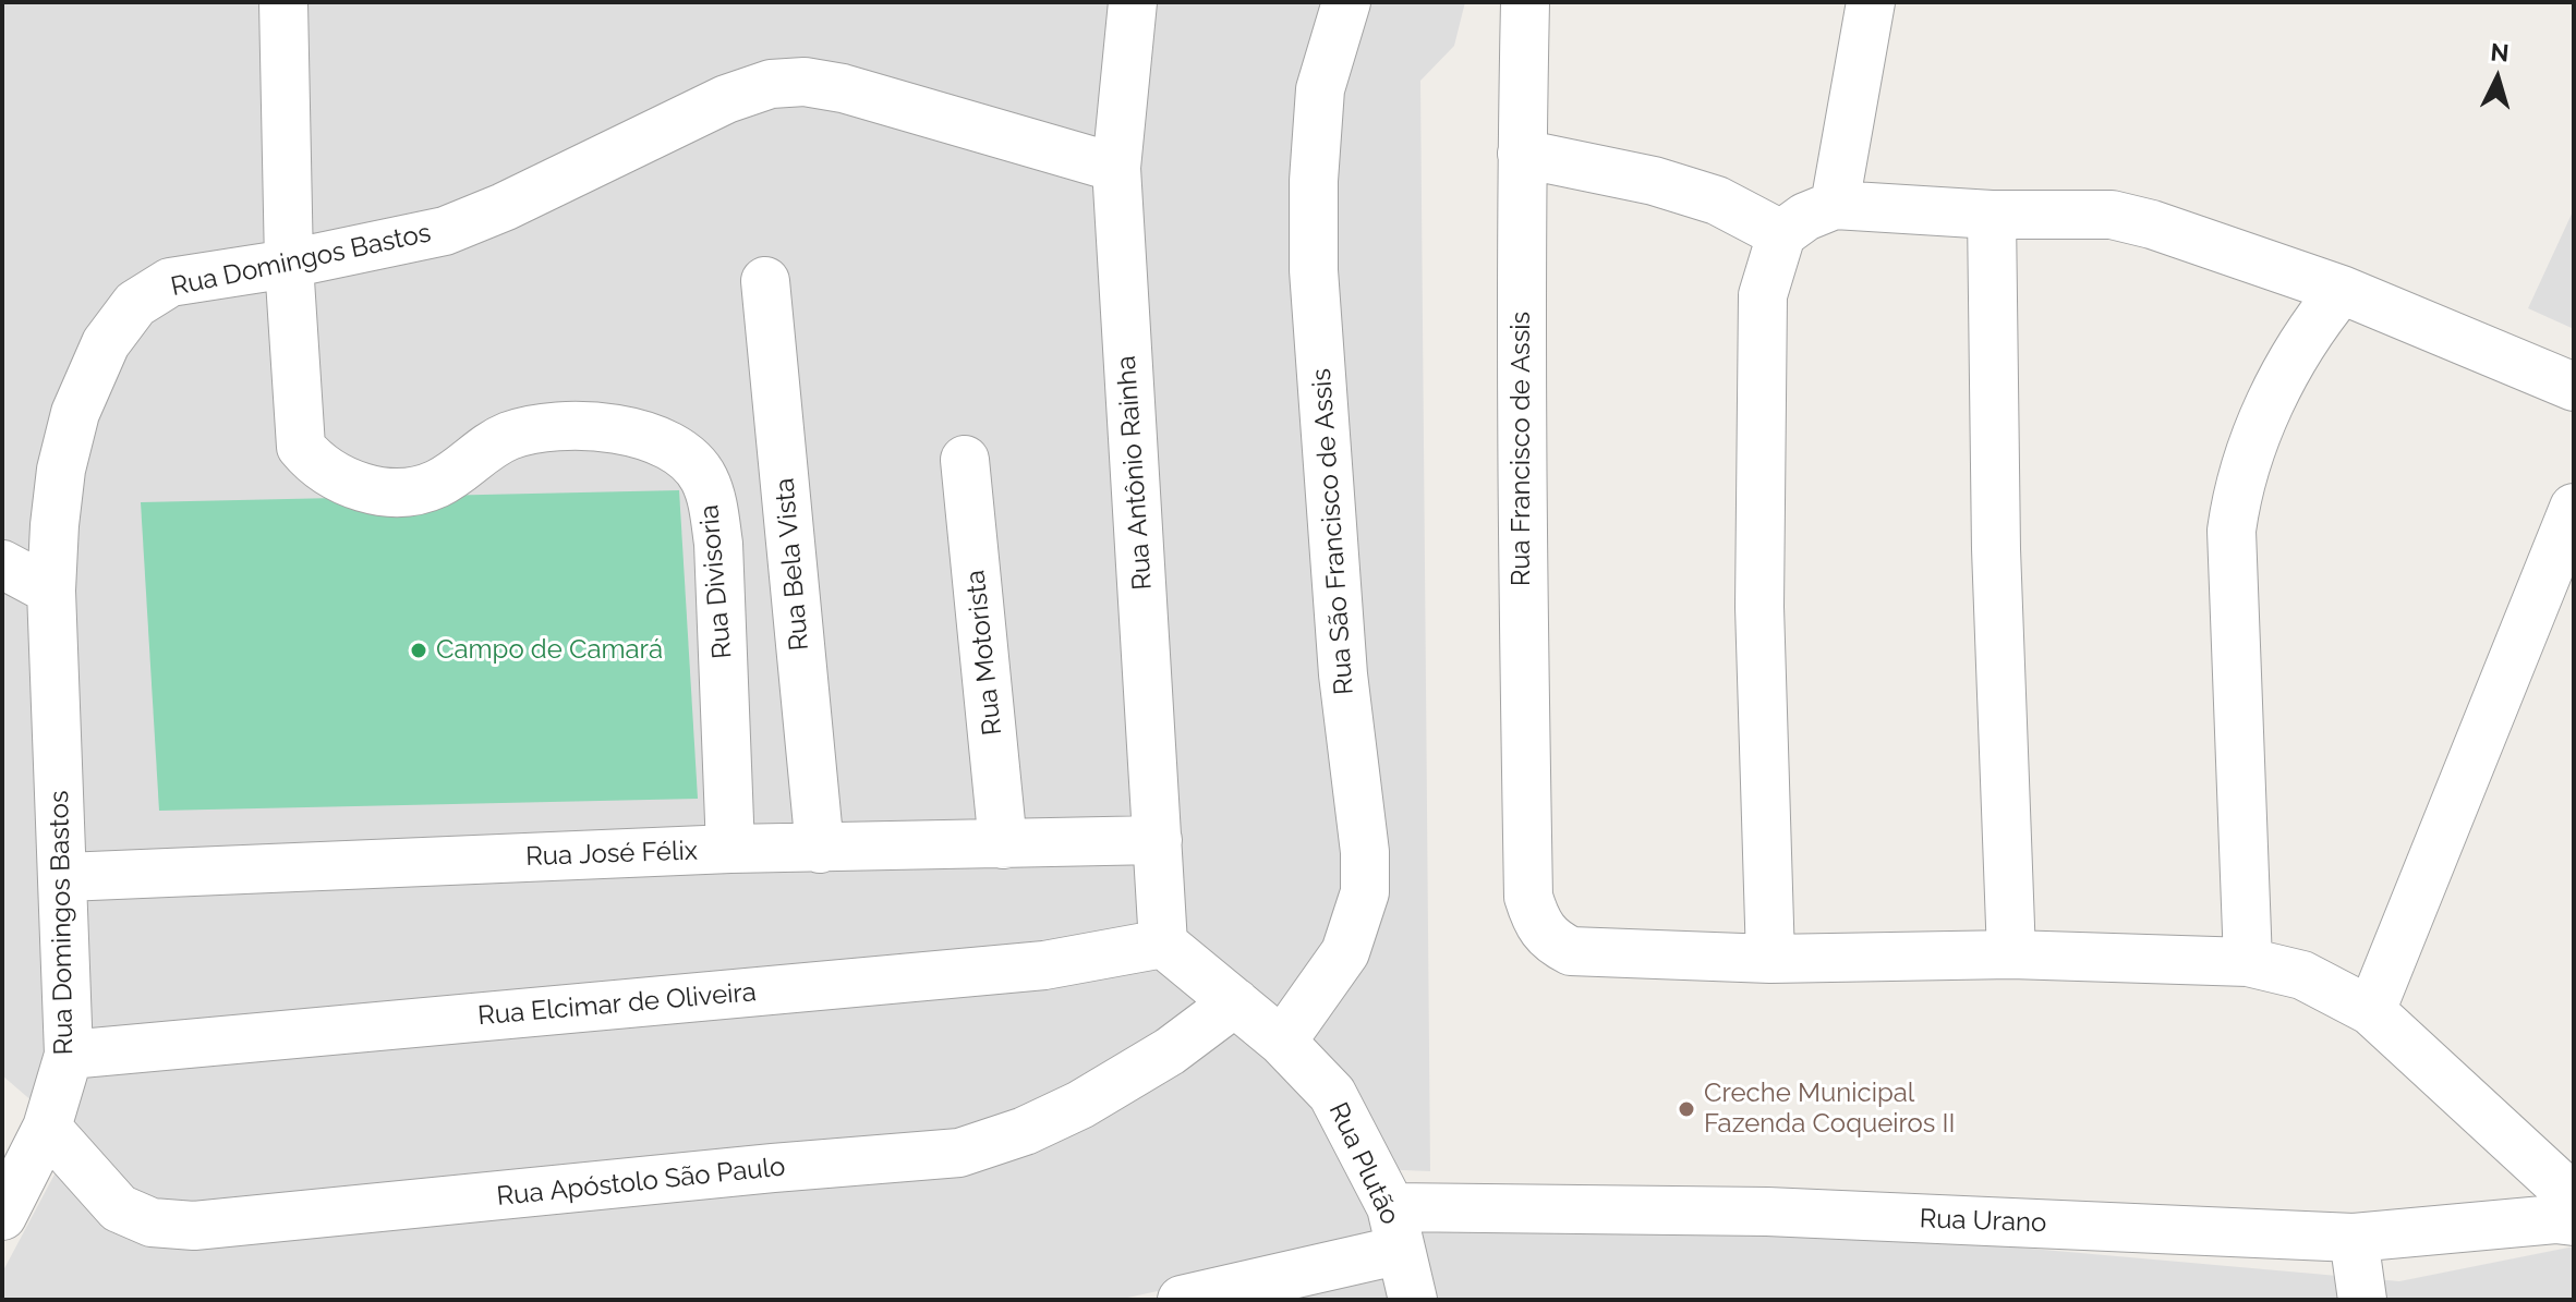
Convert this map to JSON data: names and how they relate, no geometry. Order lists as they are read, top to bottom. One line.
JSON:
{"streets":{"street":["Rua Domingos Bastos","Rua Francisco de Assis","Rua Antônio Rainha","Rua São Francisco de Assis","Rua Bela Vista","Rua Divisoria","Rua Motorista","Rua José Félix","Rua Elcimar de Oliveira","Rua Plutão","Rua Apóstolo São Paulo","Rua Urano"]},"crossings":[["Rua Domingos Bastos","Rua Antônio Rainha"],["Rua Domingos Bastos","Rua Divisoria"],["Rua Domingos Bastos","Rua José Félix"],["Rua Domingos Bastos","Rua Elcimar de Oliveira"],["Rua Domingos Bastos","Rua Apóstolo São Paulo"],["Rua Antônio Rainha","Rua José Félix"],["Rua Antônio Rainha","Rua Elcimar de Oliveira"],["Rua Antônio Rainha","Rua Plutão"],["Rua São Francisco de Assis","Rua Plutão"],["Rua Bela Vista","Rua José Félix"],["Rua Divisoria","Rua José Félix"],["Rua Motorista","Rua José Félix"],["Rua Elcimar de Oliveira","Rua Plutão"],["Rua Plutão","Rua Apóstolo São Paulo"],["Rua Plutão","Rua Urano"]],"places":["Campo de Camará","Creche Municipal Fazenda Coqueiros II"],"north":"top"}
